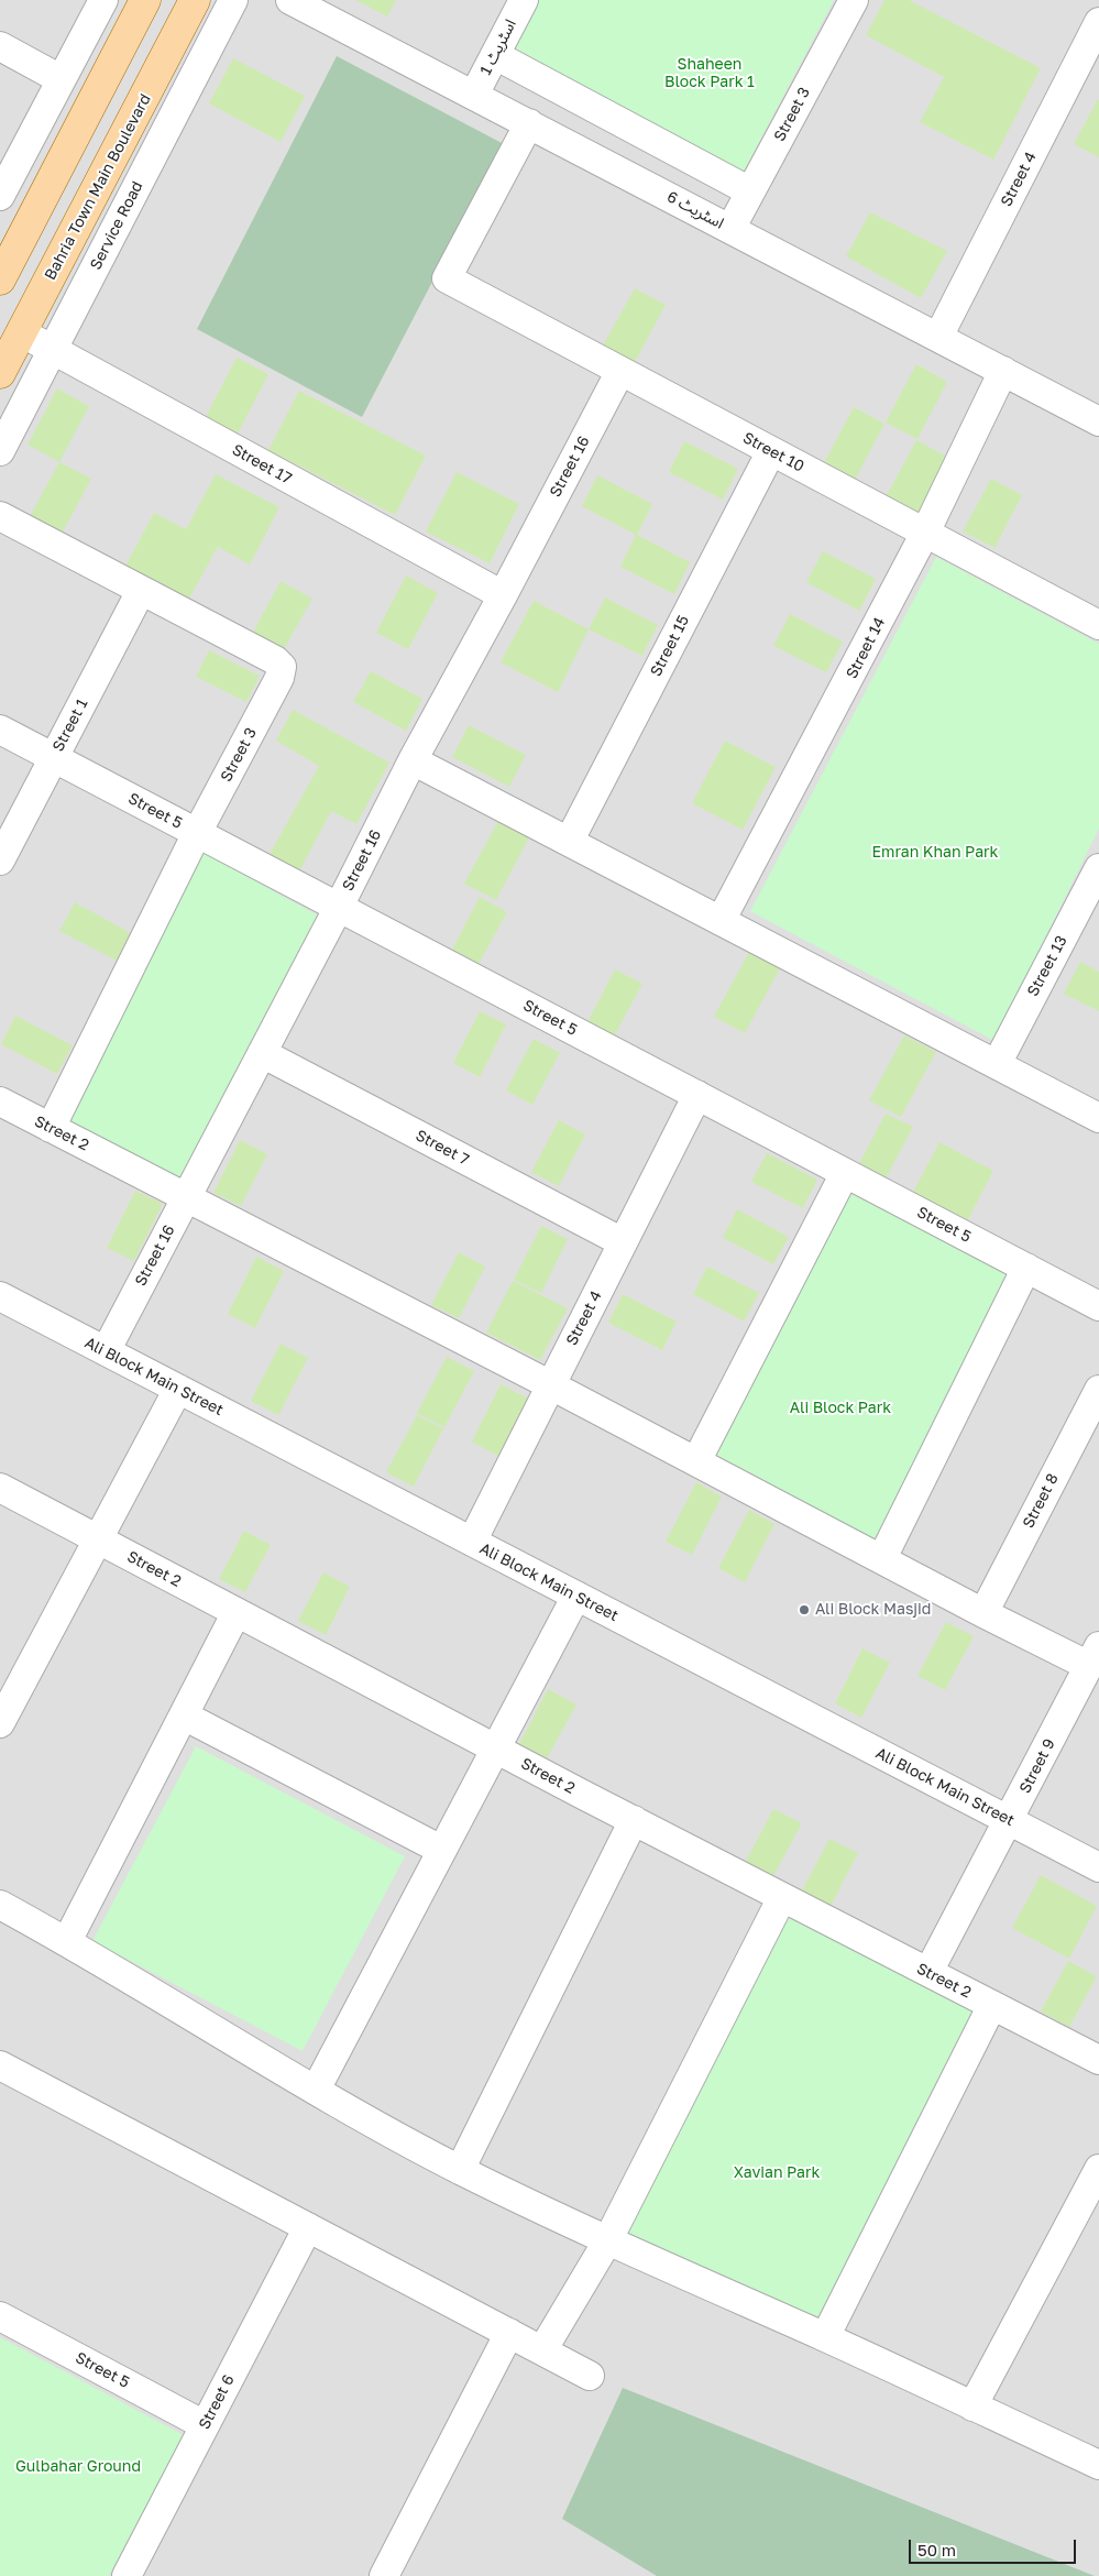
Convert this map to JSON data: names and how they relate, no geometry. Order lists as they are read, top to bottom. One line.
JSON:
{"streets":{"main road":["Bahria Town Main Boulevard"],"street":["اسٹریٹ 1","Street 3","Street 4","اسٹریٹ 6","Service Road","Street 10","Street 17","Street 16","Street 15","Street 14","Street 1","Street 5","Street 13","Street 2","Street 7","Ali Block Main Street","Street 8","Street 9","Street 6"]},"crossings":[["اسٹریٹ 1","اسٹریٹ 6"],["Street 3","اسٹریٹ 6"],["Street 3","Street 1"],["Street 3","Street 5"],["Street 3","Street 2"],["Street 4","اسٹریٹ 6"],["Street 4","Street 5"],["Street 4","Street 2"],["Street 4","Street 7"],["Street 4","Ali Block Main Street"],["Bahria Town Main Boulevard","Street 17"],["اسٹریٹ 6","Street 10"],["اسٹریٹ 6","Street 14"],["Service Road","Street 17"],["Street 10","Street 16"],["Street 10","Street 15"],["Street 10","Street 14"],["Street 17","Street 16"],["Street 16","Street 5"],["Street 16","Street 2"],["Street 16","Street 7"],["Street 16","Ali Block Main Street"],["Street 1","Street 5"],["Street 5","Street 6"],["Street 2","Street 8"],["Street 2","Street 9"],["Ali Block Main Street","Street 9"]],"parks":["Shaheen Block Park 1","Emran Khan Park","Ali Block Park","Xavian Park","Gulbahar Ground"],"places":["Ali Block Masjid"],"scale_bar":"50 m"}
